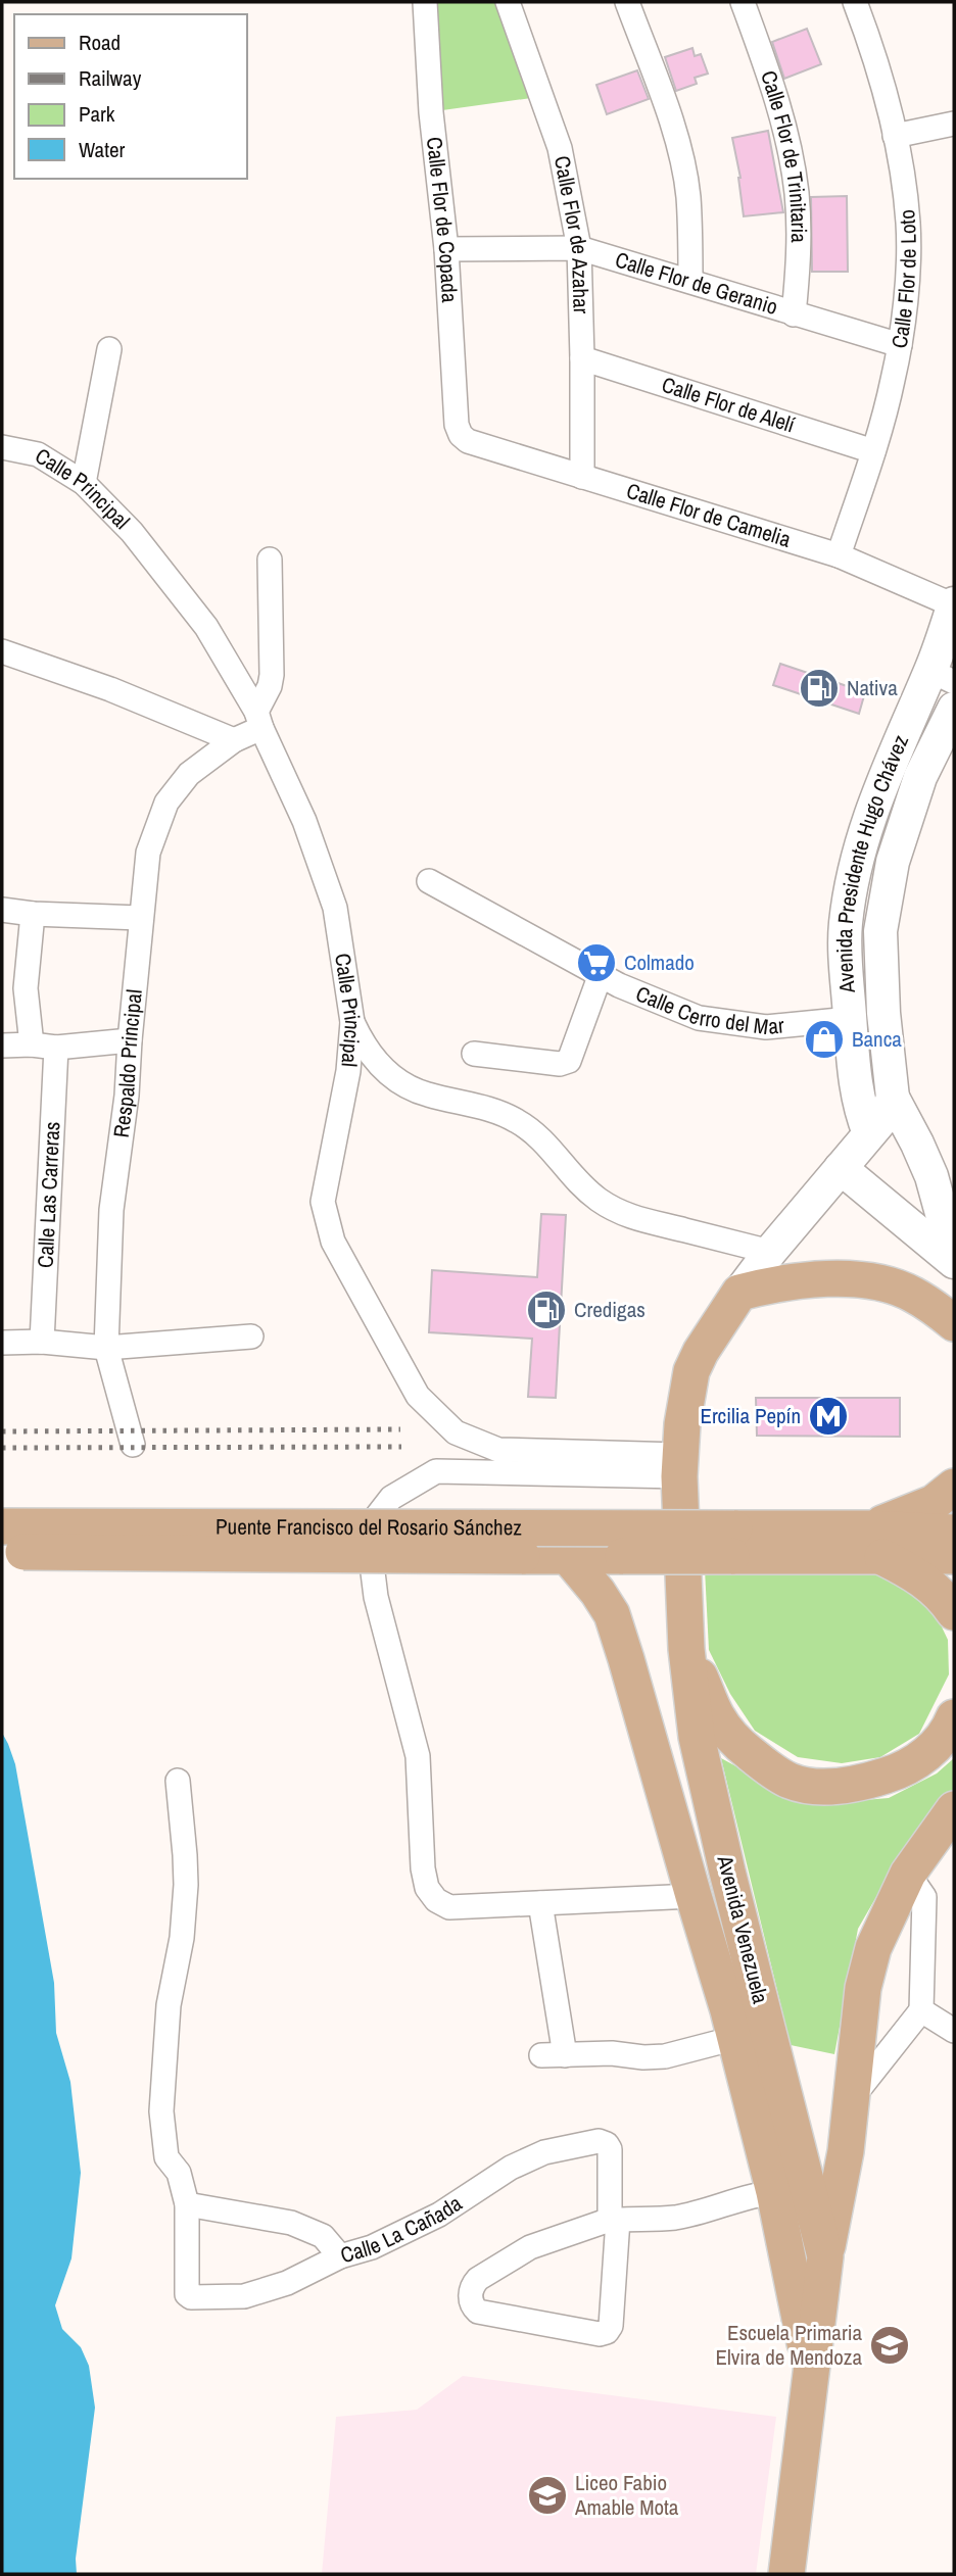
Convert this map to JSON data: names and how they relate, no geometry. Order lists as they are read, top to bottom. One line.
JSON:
{"streets":{"main road":["Avenida Presidente Hugo Chávez","Puente Francisco del Rosario Sánchez","Avenida Venezuela"],"street":["Calle Flor de Trinitaria","Calle Flor de Copada","Calle Flor de Azahar","Calle Flor de Loto","Calle Flor de Geranio","Calle Flor de Alelí","Calle Principal","Calle Flor de Camelia","Calle Cerro del Mar","Respaldo Principal","Calle Las Carreras","Calle La Cañada"]},"crossings":[["Calle Flor de Trinitaria","Calle Flor de Geranio"],["Calle Flor de Copada","Calle Flor de Geranio"],["Calle Flor de Copada","Calle Flor de Camelia"],["Calle Flor de Azahar","Calle Flor de Geranio"],["Calle Flor de Azahar","Calle Flor de Alelí"],["Calle Flor de Azahar","Calle Flor de Camelia"],["Calle Flor de Loto","Calle Flor de Geranio"],["Calle Flor de Loto","Calle Flor de Alelí"],["Calle Flor de Loto","Calle Flor de Camelia"],["Calle Principal","Respaldo Principal"],["Calle Principal","Avenida Venezuela"],["Calle Flor de Camelia","Avenida Presidente Hugo Chávez"],["Avenida Presidente Hugo Chávez","Calle Cerro del Mar"]],"places":{"fuel station":["Nativa","Credigas"],"supermarket":["Colmado"],"shop":["Banca"],"metro station":["Ercilia Pepín"],"school or university":["Escuela Primaria Elvira de Mendoza","Liceo Fabio Amable Mota"]},"legend":["Road","Railway","Park","Water"]}
